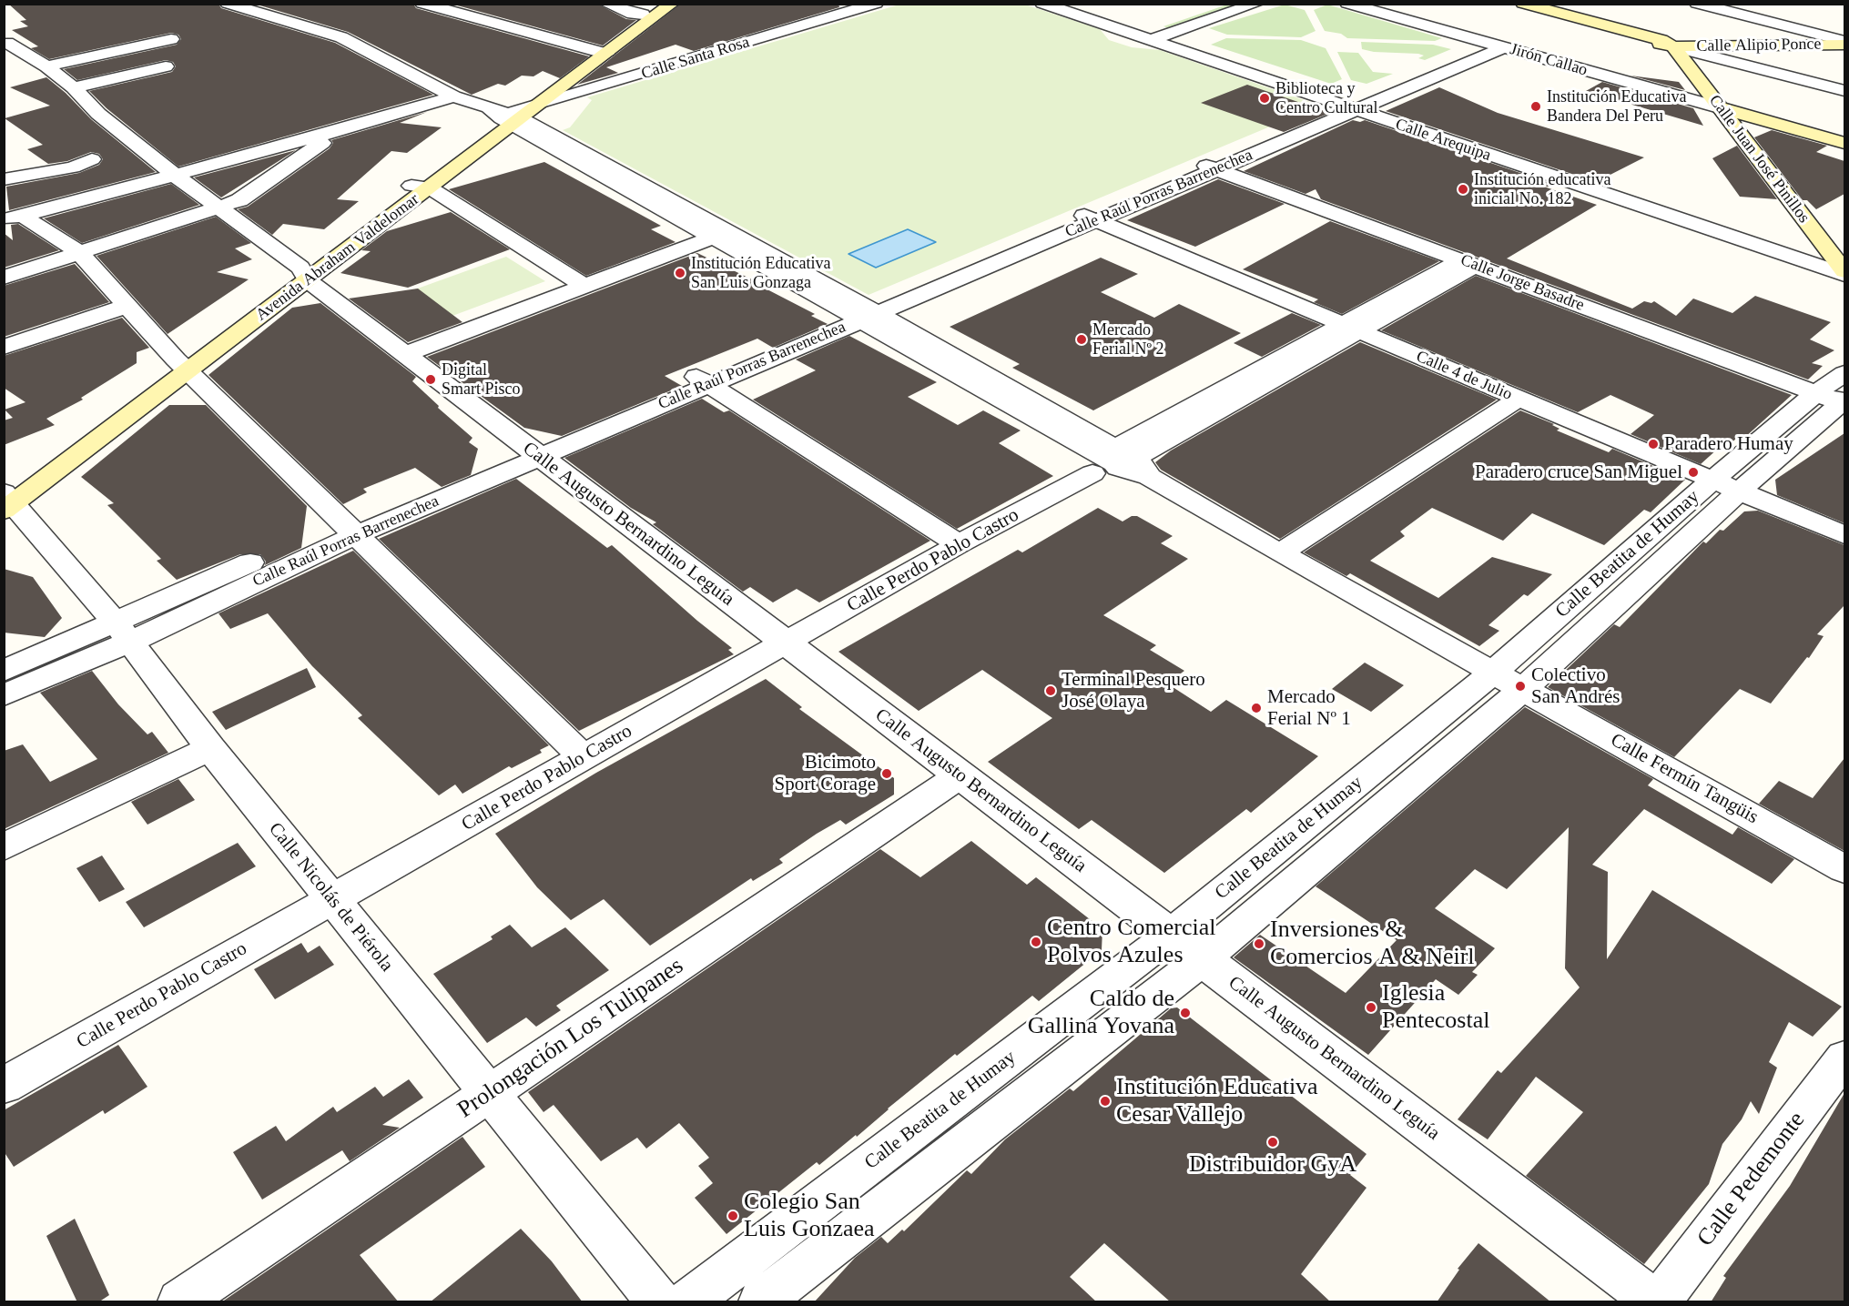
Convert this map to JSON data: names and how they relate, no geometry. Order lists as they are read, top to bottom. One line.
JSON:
{"streets":{"street":["Calle Alipio Ponce","Calle Santa Rosa","Jirón Callao","Calle Arequipa","Calle Juan José Pinillos","Calle Raúl Porras Barrenechea","Avenida Abraham Valdelomar","Calle Jorge Basadre","Calle 4 de Julio","Calle Augusto Bernardino Leguía","Calle Beatita de Humay","Calle Perdo Pablo Castro","Calle Fermín Tangüis","Calle Nicolás de Piérola","Prolongación Los Tulipanes","Calle Pedemonte"]},"crossings":[["Calle Alipio Ponce","Calle Juan José Pinillos"],["Calle Santa Rosa","Avenida Abraham Valdelomar"],["Jirón Callao","Calle Juan José Pinillos"],["Jirón Callao","Calle Raúl Porras Barrenechea"],["Calle Arequipa","Calle Juan José Pinillos"],["Calle Arequipa","Calle Raúl Porras Barrenechea"],["Calle Raúl Porras Barrenechea","Calle Jorge Basadre"],["Calle Raúl Porras Barrenechea","Calle 4 de Julio"],["Calle Raúl Porras Barrenechea","Calle Augusto Bernardino Leguía"],["Calle Raúl Porras Barrenechea","Calle Fermín Tangüis"],["Calle Raúl Porras Barrenechea","Calle Nicolás de Piérola"],["Avenida Abraham Valdelomar","Calle Augusto Bernardino Leguía"],["Avenida Abraham Valdelomar","Calle Fermín Tangüis"],["Avenida Abraham Valdelomar","Calle Nicolás de Piérola"],["Calle Jorge Basadre","Calle Beatita de Humay"],["Calle Jorge Basadre","Calle Perdo Pablo Castro"],["Calle 4 de Julio","Calle Beatita de Humay"],["Calle 4 de Julio","Calle Perdo Pablo Castro"],["Calle Augusto Bernardino Leguía","Calle Beatita de Humay"],["Calle Augusto Bernardino Leguía","Calle Perdo Pablo Castro"],["Calle Augusto Bernardino Leguía","Prolongación Los Tulipanes"],["Calle Beatita de Humay","Calle Fermín Tangüis"],["Calle Perdo Pablo Castro","Calle Fermín Tangüis"],["Calle Perdo Pablo Castro","Calle Nicolás de Piérola"],["Calle Nicolás de Piérola","Prolongación Los Tulipanes"]],"places":["Biblioteca y Centro Cultural","Institución Educativa Bandera Del Peru","Institución educativa inicial No. 182","Institución Educativa San Luis Gonzaga","Mercado Ferial Nº 2","Digital Smart Pisco","Paradero Humay","Paradero cruce San Miguel","Colectivo San Andrés","Terminal Pesquero José Olaya","Mercado Ferial Nº 1","Bicimoto Sport Corage","Centro Comercial Polvos Azules","Inversiones & Comercios A & Neirl","Iglesia Pentecostal","Caldo de Gallina Yovana","Institución Educativa Cesar Vallejo","Distribuidor GyA","Colegio San Luis Gonzaea"]}
